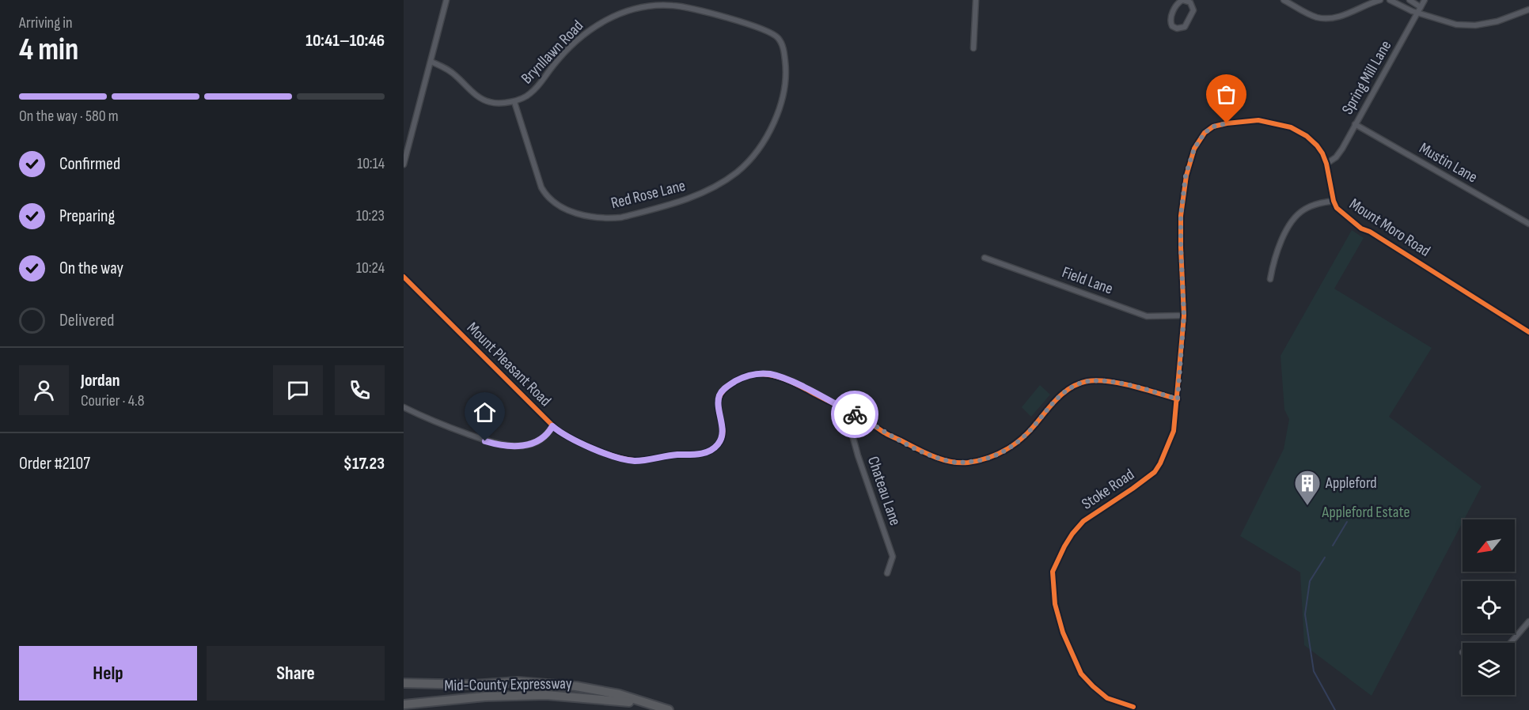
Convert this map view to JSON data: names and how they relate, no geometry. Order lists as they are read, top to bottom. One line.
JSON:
{"streets":{"highway":["Mid-County Expressway"],"street":["Brynllawn Road","Spring Mill Lane","Mustin Lane","Red Rose Lane","Mount Moro Road","Field Lane","Mount Pleasant Road","Stoke Road","Chateau Lane"]},"crossings":[["Brynllawn Road","Red Rose Lane"],["Spring Mill Lane","Mustin Lane"],["Spring Mill Lane","Mount Moro Road"],["Mount Moro Road","Field Lane"],["Mount Moro Road","Mount Pleasant Road"],["Mount Moro Road","Stoke Road"],["Mount Pleasant Road","Stoke Road"],["Mount Pleasant Road","Chateau Lane"]],"parks":["Appleford Estate"],"places":{"building":["Appleford"]},"north":"bottom left","page":{"heading":["4 min","Arriving in","10:41–10:46"],"panel":["Jordan","Courier · 4.8","Order #2107","$17.23"],"bar":"On the way · 580 m","list":[["Confirmed","10:14"],["Preparing","10:23"],["On the way","10:24"],"Delivered"],"buttons":["Help","Share"]}}
